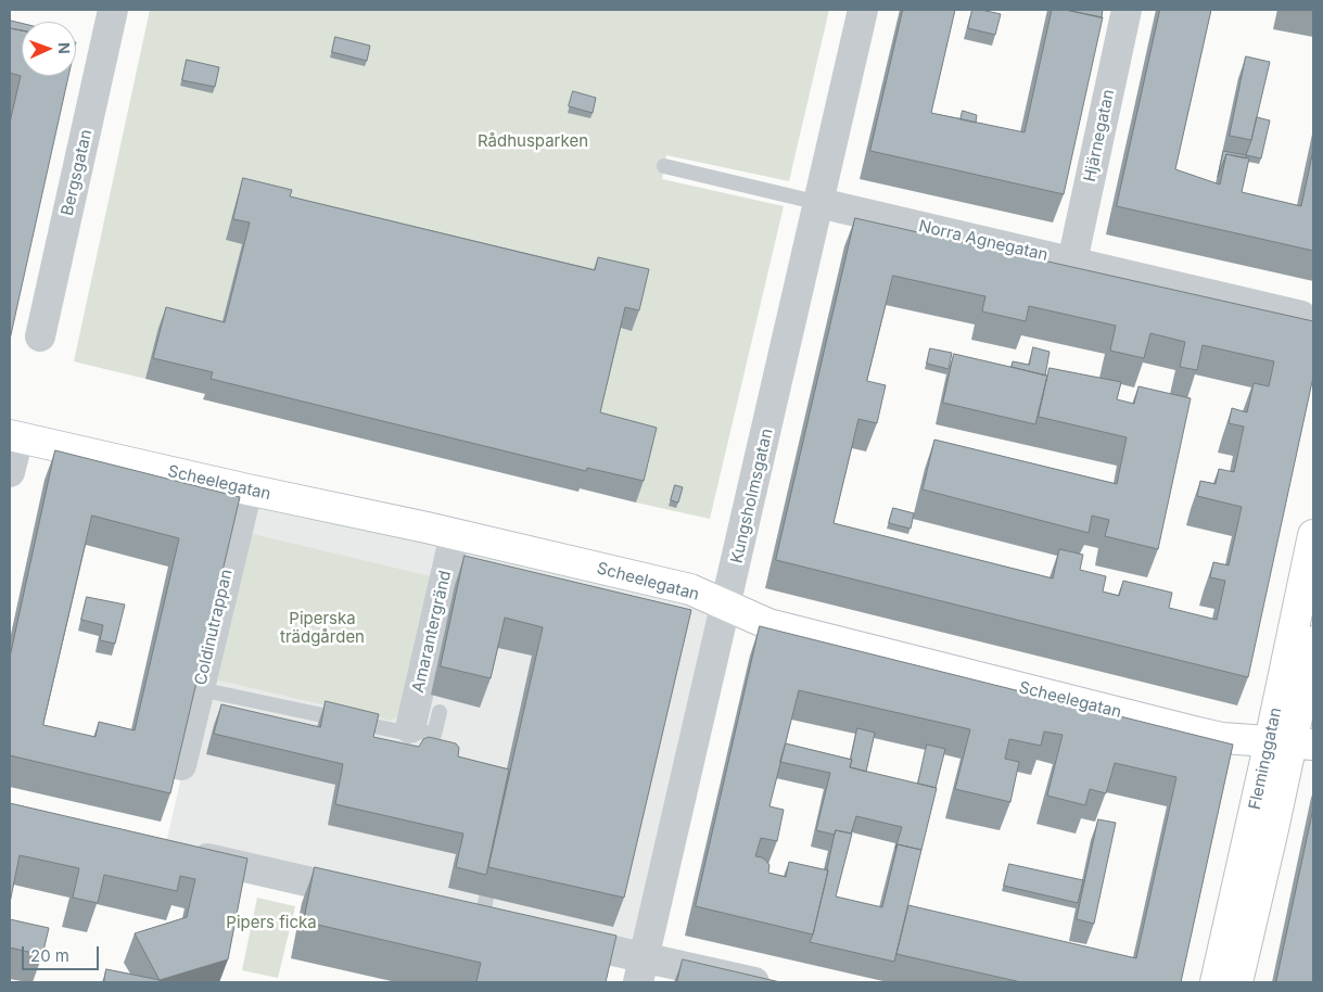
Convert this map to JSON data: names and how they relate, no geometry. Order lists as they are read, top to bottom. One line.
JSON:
{"streets":{"street":["Hjärnegatan","Bergsgatan","Norra Agnegatan","Scheelegatan","Kungsholmsgatan","Coldinutrappan","Amarantergränd","Fleminggatan"]},"crossings":[["Hjärnegatan","Norra Agnegatan"],["Norra Agnegatan","Kungsholmsgatan"],["Scheelegatan","Kungsholmsgatan"],["Scheelegatan","Coldinutrappan"],["Scheelegatan","Amarantergränd"],["Scheelegatan","Fleminggatan"]],"parks":["Rådhusparken","Piperska trädgården","Pipers ficka"],"scale_bar":"20 m","north":"right"}
